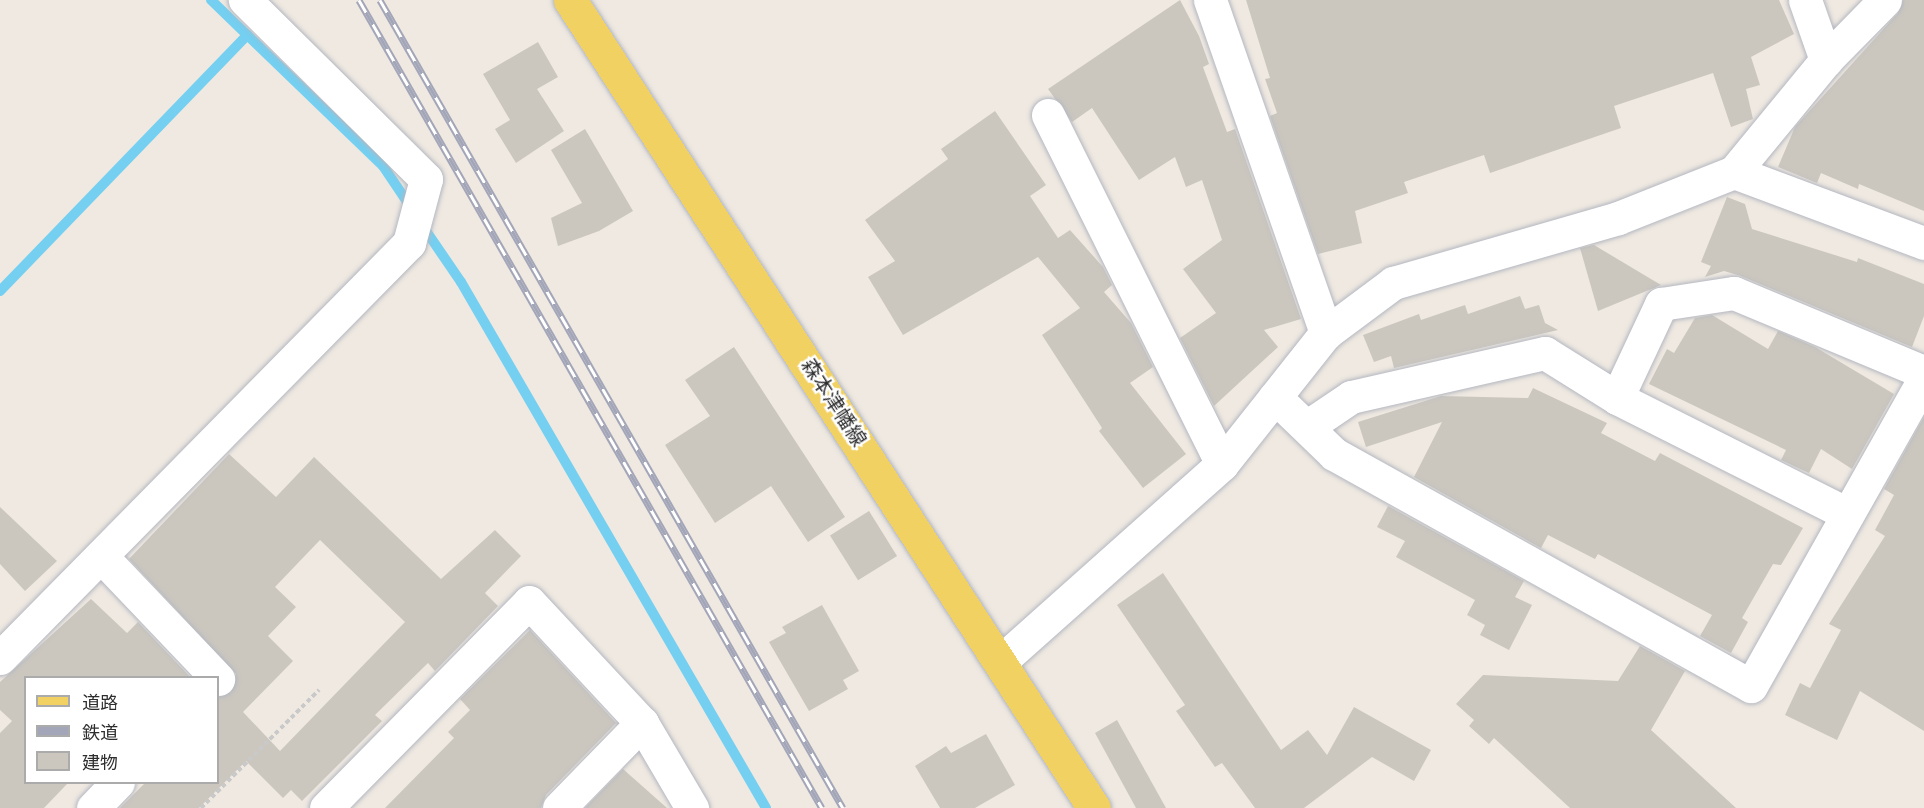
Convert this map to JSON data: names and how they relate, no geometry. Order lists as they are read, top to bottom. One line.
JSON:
{"streets":{"main road":["森本津幡線"]},"legend":["道路","鉄道","建物"]}
